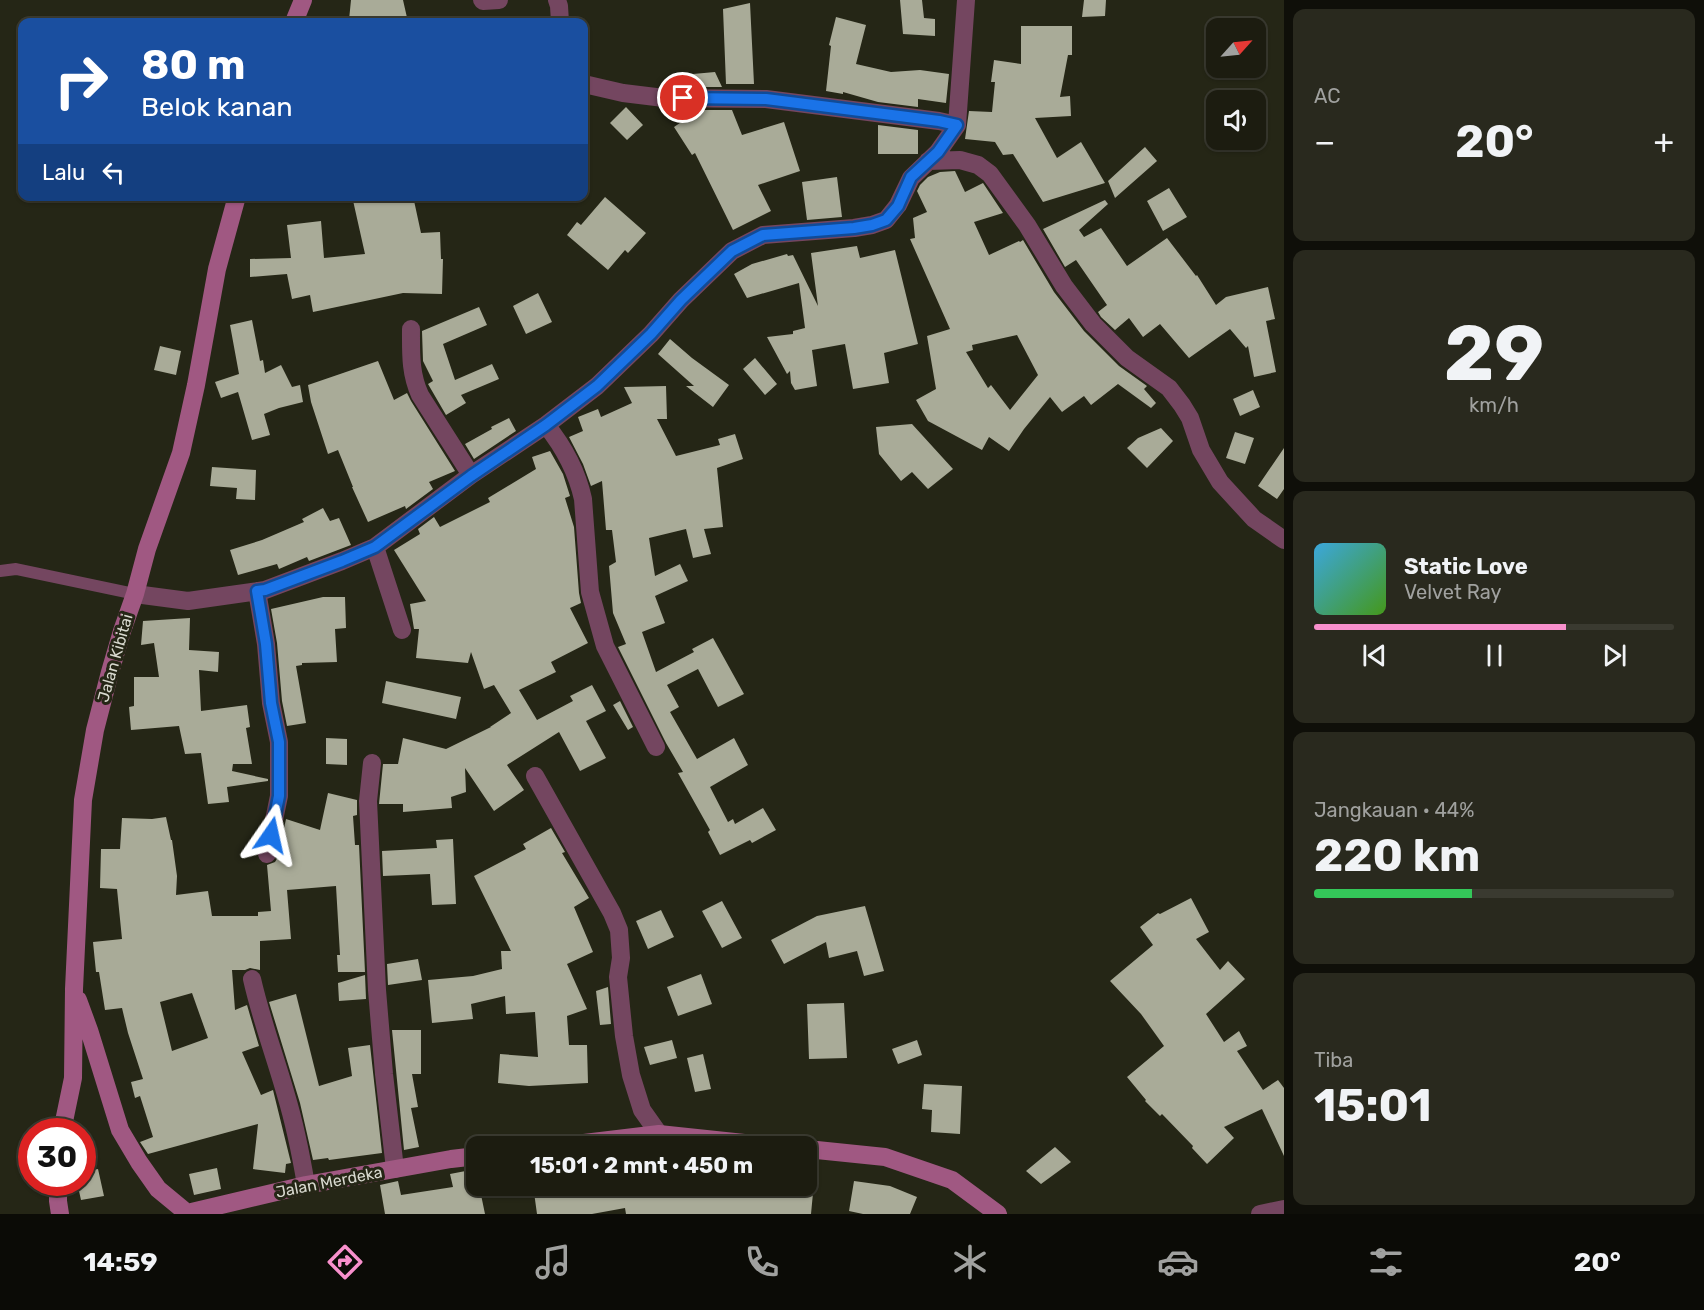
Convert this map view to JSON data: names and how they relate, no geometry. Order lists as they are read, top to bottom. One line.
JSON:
{"streets":{"street":["Jalan Kibitai","Jalan Merdeka"]},"north":"top right","page":{"tile":["AC",["29","km/h"],["Jangkauan · 44%","220 km"],["Tiba","15:01"]],"turn":["80 m","Belok kanan"],"heat":["−","20°","+"],"then":"Lalu","song":["Static Love","Velvet Ray"],"limit":"30","trip":"15:01 · 2 mnt · 450 m","tabs":["14:59","20°"]}}
